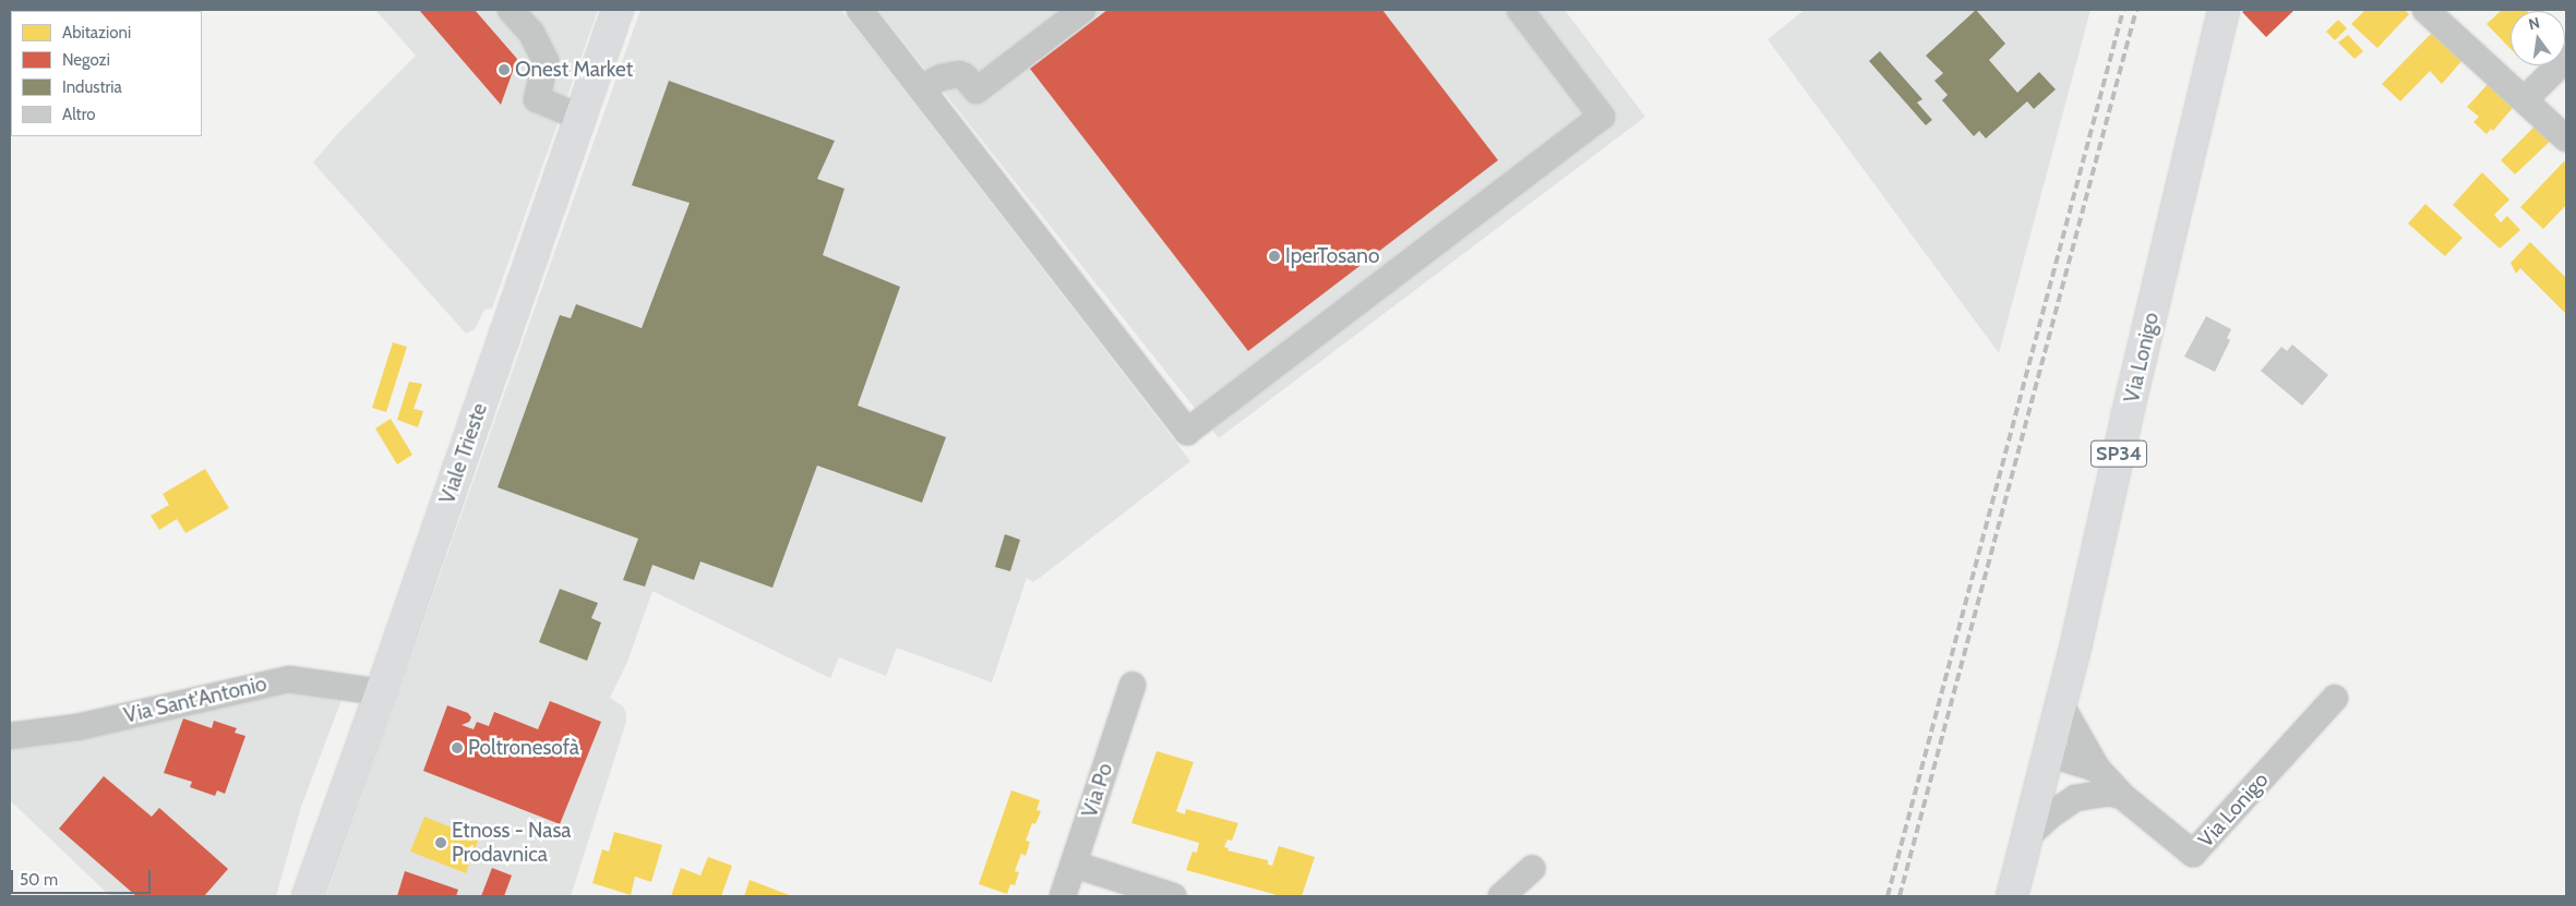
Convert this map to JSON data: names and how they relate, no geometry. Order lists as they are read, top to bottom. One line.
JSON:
{"streets":{"main road":["Via Lonigo","Viale Trieste","SP34"],"street":["Via Sant'Antonio","Via Po"]},"crossings":[["Viale Trieste","Via Sant'Antonio"]],"places":["Onest Market","IperTosano","Poltronesofà","Etnoss - Nasa Prodavnica"],"legend":["Abitazioni","Negozi","Industria","Altro"],"scale_bar":"50 m","north":"top"}
